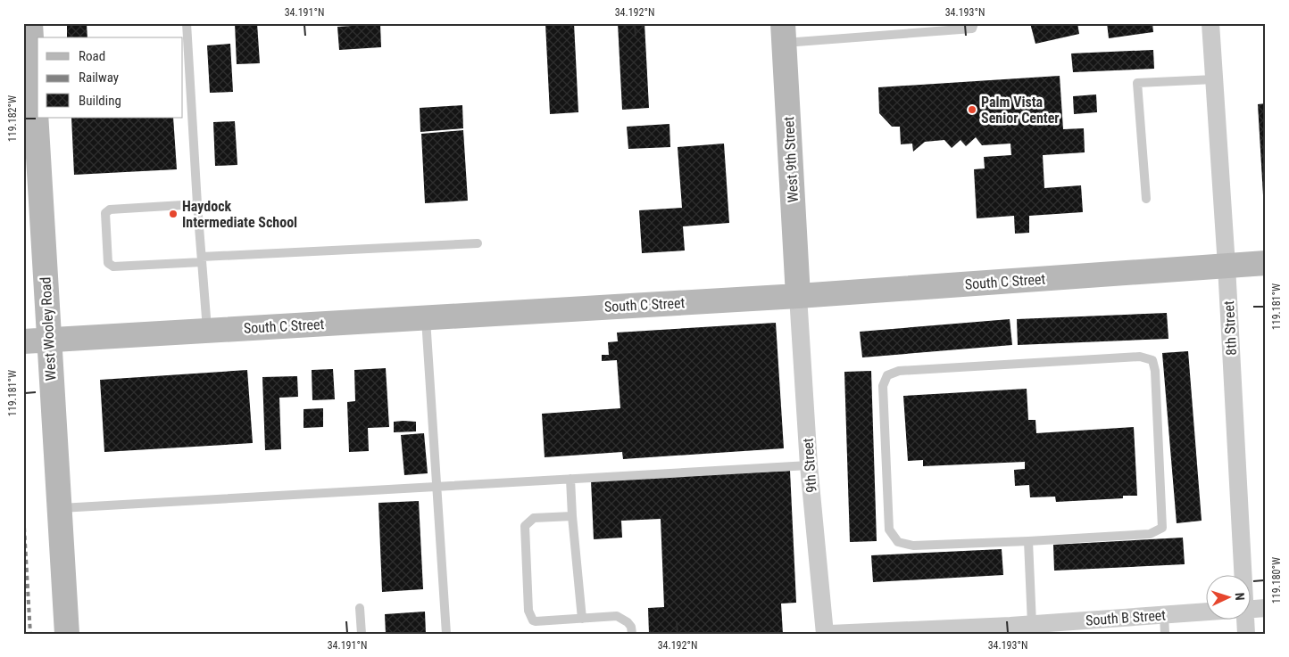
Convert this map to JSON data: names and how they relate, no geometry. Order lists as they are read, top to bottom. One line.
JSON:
{"streets":{"street":["West 9th Street","South C Street","8th Street","West Wooley Road","9th Street","South B Street"]},"crossings":[["West 9th Street","South C Street"],["West 9th Street","9th Street"],["South C Street","8th Street"],["South C Street","West Wooley Road"],["South C Street","9th Street"]],"places":["Palm Vista Senior Center","Haydock Intermediate School"],"legend":["Road","Railway","Building"],"north":"right","coordinates":["34.191°N","34.192°N","34.193°N","119.182°W","119.181°W","119.180°W"]}
